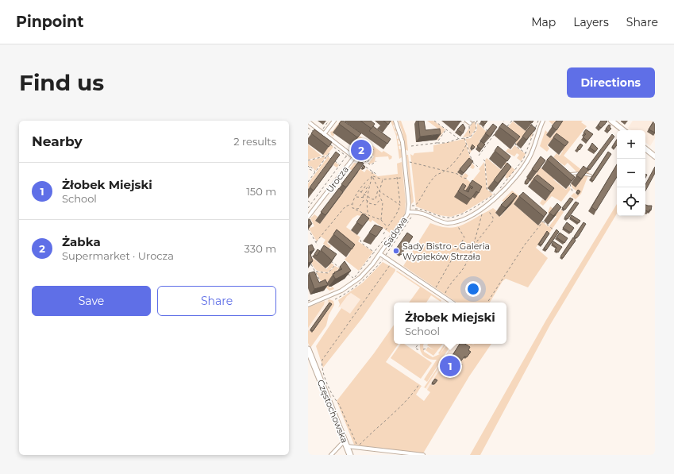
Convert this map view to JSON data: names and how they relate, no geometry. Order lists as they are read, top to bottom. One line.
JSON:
{"streets":{"main road":["Częstochowska"],"street":["Urocza","Sadowa"]},"places":["Sady Bistro - Galeria Wypieków Strzała"],"page":{"header":"Pinpoint","nav":["Map","Layers","Share"],"buttons":["Directions",["Save","Share"]],"title":"Find us","heading":["Nearby","2 results"],"map_buttons":["+","−"],"pins":["2","1"],"list":[{"mark":"1","name":"Żłobek Miejski","note":"School","value":"150 m"},{"mark":"2","name":"Żabka","note":"Supermarket · Urocza","value":"330 m"}],"popup":["Żłobek Miejski","School"]}}
